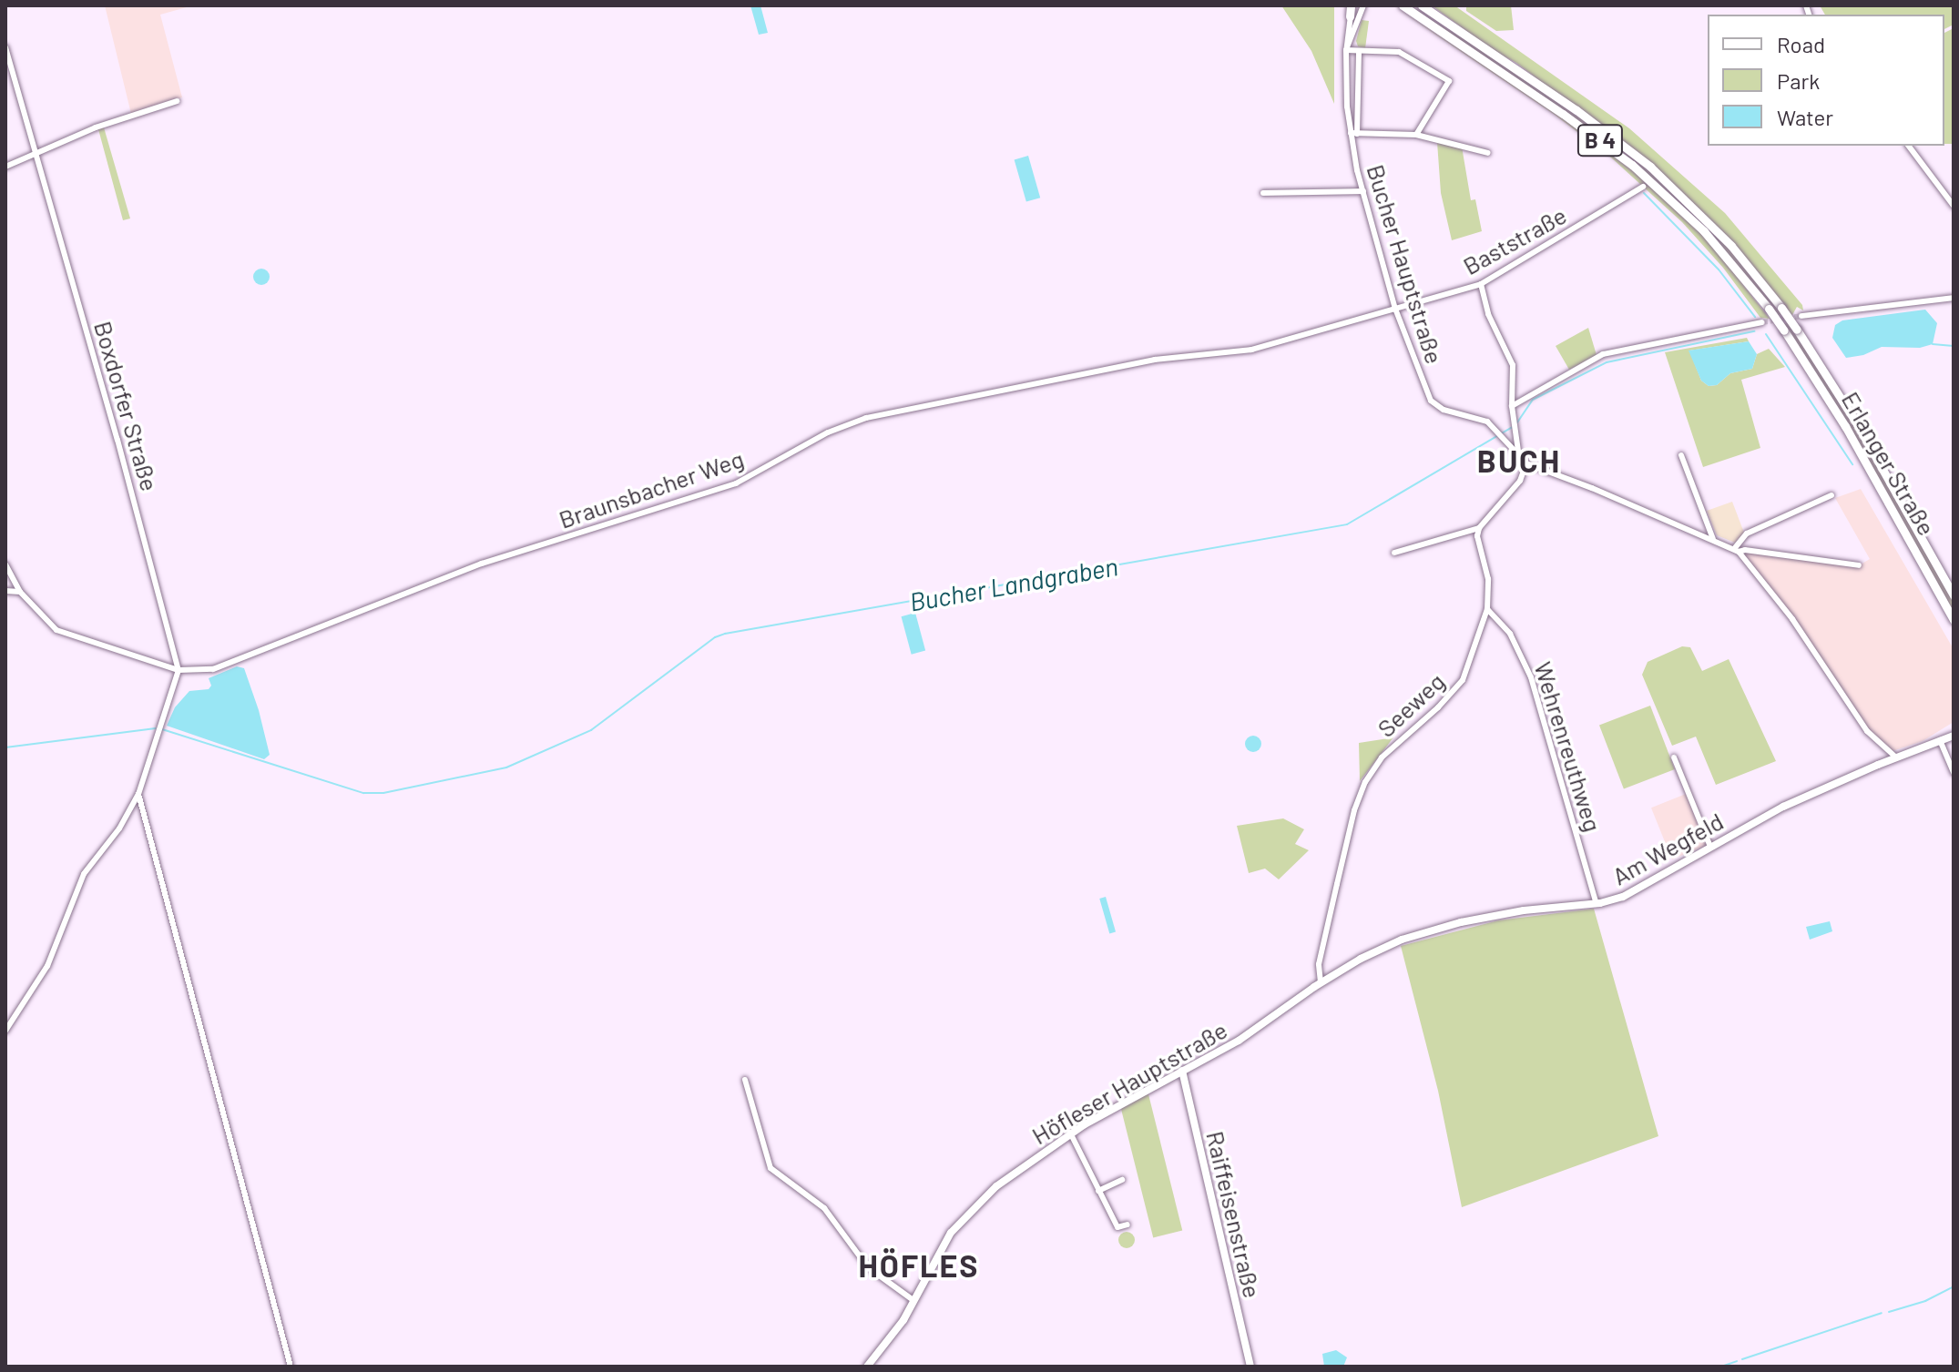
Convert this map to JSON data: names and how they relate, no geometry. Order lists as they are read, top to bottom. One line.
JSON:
{"streets":{"main road":["B 4","Erlanger Straße"],"street":["Baststraße","Bucher Hauptstraße","Boxdorfer Straße","Braunsbacher Weg","Seeweg","Wehrenreuthweg","Am Wegfeld","Höfleser Hauptstraße","Raiffeisenstraße"]},"crossings":[["Baststraße","Bucher Hauptstraße"],["Baststraße","Braunsbacher Weg"],["Bucher Hauptstraße","Braunsbacher Weg"],["Bucher Hauptstraße","Am Wegfeld"],["Boxdorfer Straße","Braunsbacher Weg"],["Seeweg","Wehrenreuthweg"],["Seeweg","Am Wegfeld"],["Seeweg","Höfleser Hauptstraße"],["Wehrenreuthweg","Am Wegfeld"],["Am Wegfeld","Höfleser Hauptstraße"],["Höfleser Hauptstraße","Raiffeisenstraße"]],"districts":["BUCH","HÖFLES"],"water":["Bucher Landgraben"],"legend":["Road","Park","Water"]}
